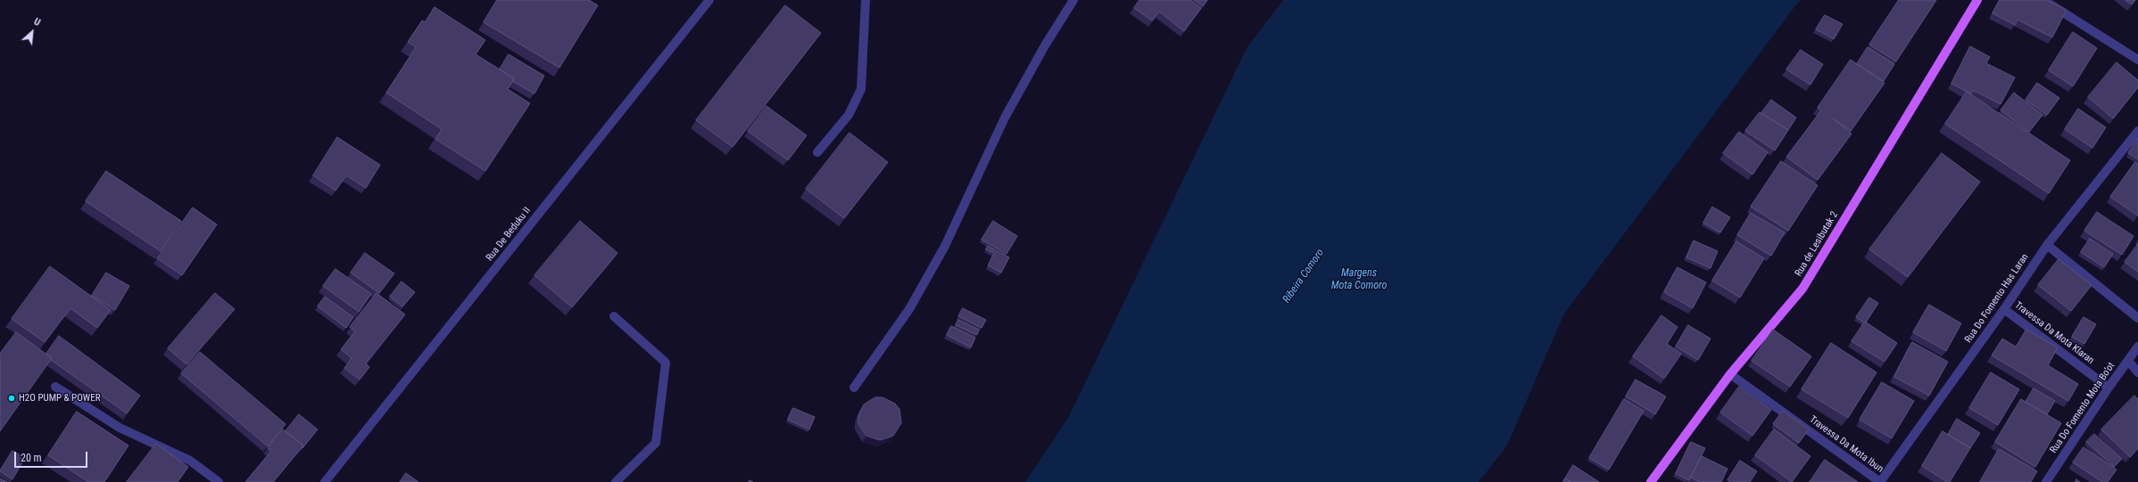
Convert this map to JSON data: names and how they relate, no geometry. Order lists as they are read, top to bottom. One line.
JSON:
{"streets":{"main road":["Rua de Lesibutak 2"],"street":["Rua De Beduku II","Rua Do Fomento Has Laran","Travessa Da Mota Klaran","Rua Do Fomento Mota Bo’ot","Travessa Da Mota Ibun"]},"crossings":[["Rua de Lesibutak 2","Travessa Da Mota Ibun"],["Rua Do Fomento Has Laran","Travessa Da Mota Klaran"],["Rua Do Fomento Has Laran","Travessa Da Mota Ibun"],["Travessa Da Mota Klaran","Rua Do Fomento Mota Bo’ot"]],"water":["Margens Mota Comoro","Ribeira Comoro"],"places":["H2O PUMP & POWER"],"scale_bar":"20 m","north":"top right"}
